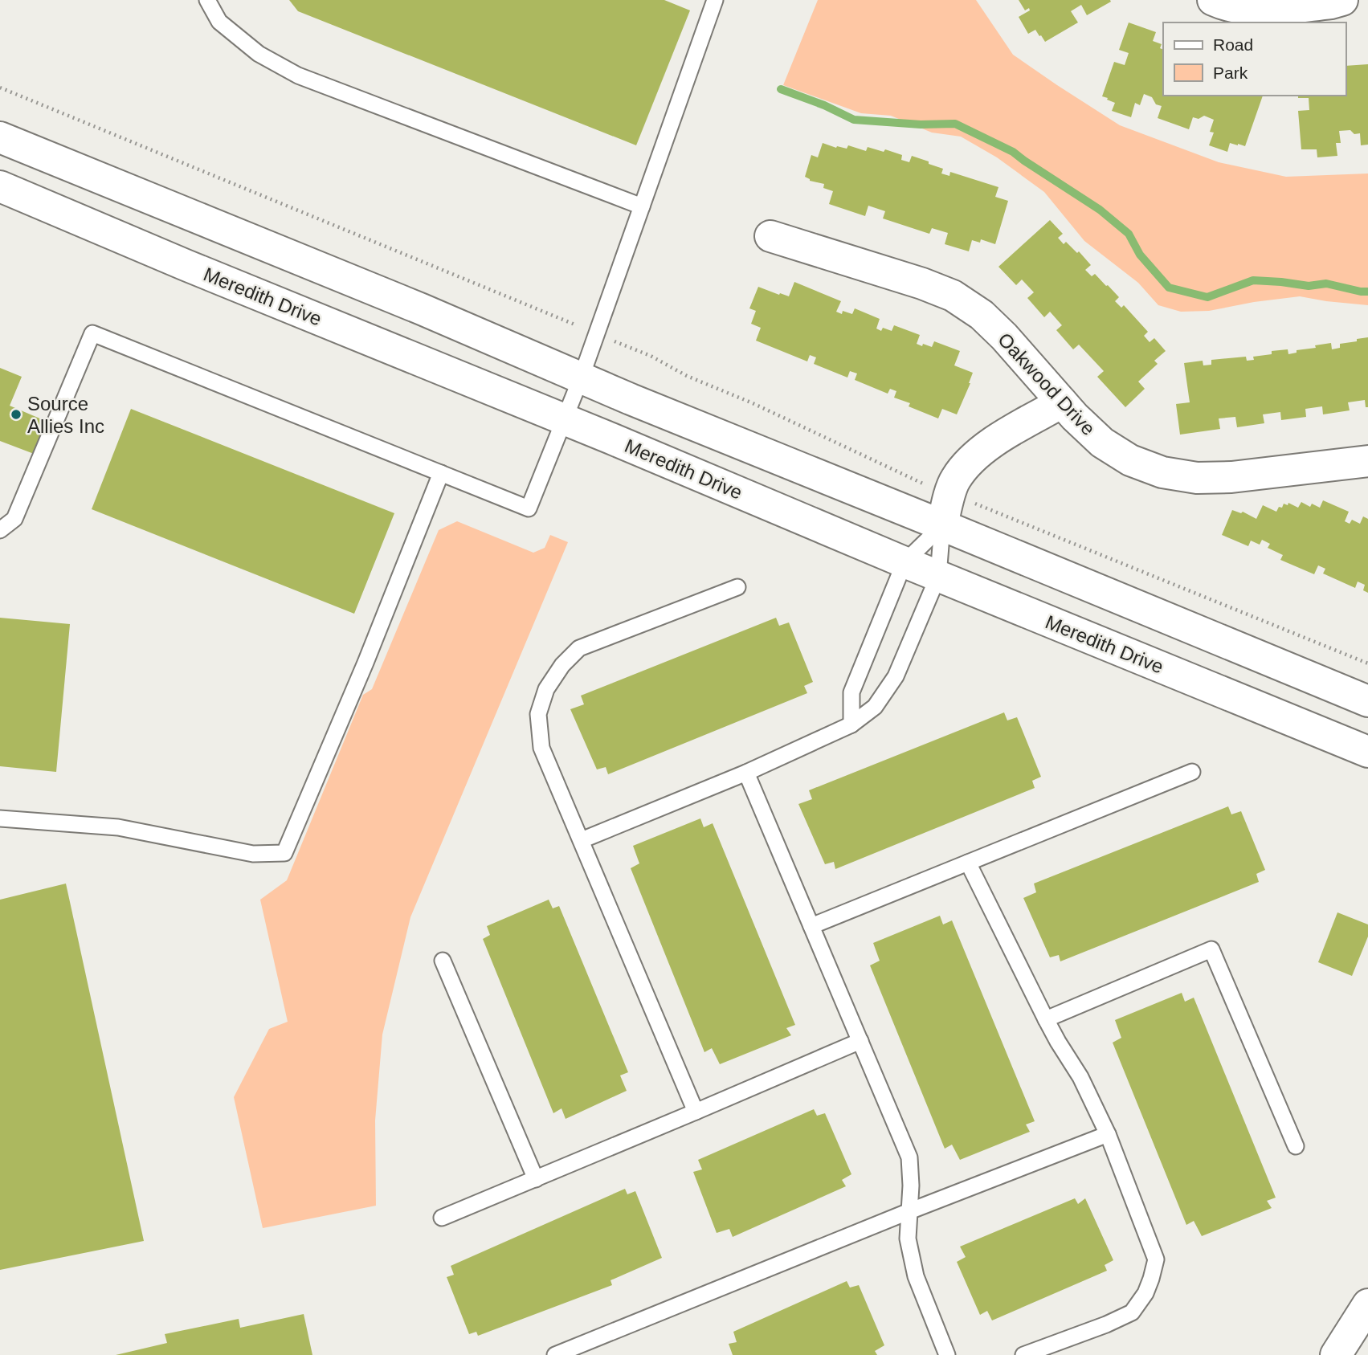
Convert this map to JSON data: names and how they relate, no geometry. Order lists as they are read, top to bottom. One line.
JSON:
{"streets":{"main road":["Meredith Drive","Oakwood Drive"]},"places":["Source Allies Inc"],"legend":["Road","Park"]}
